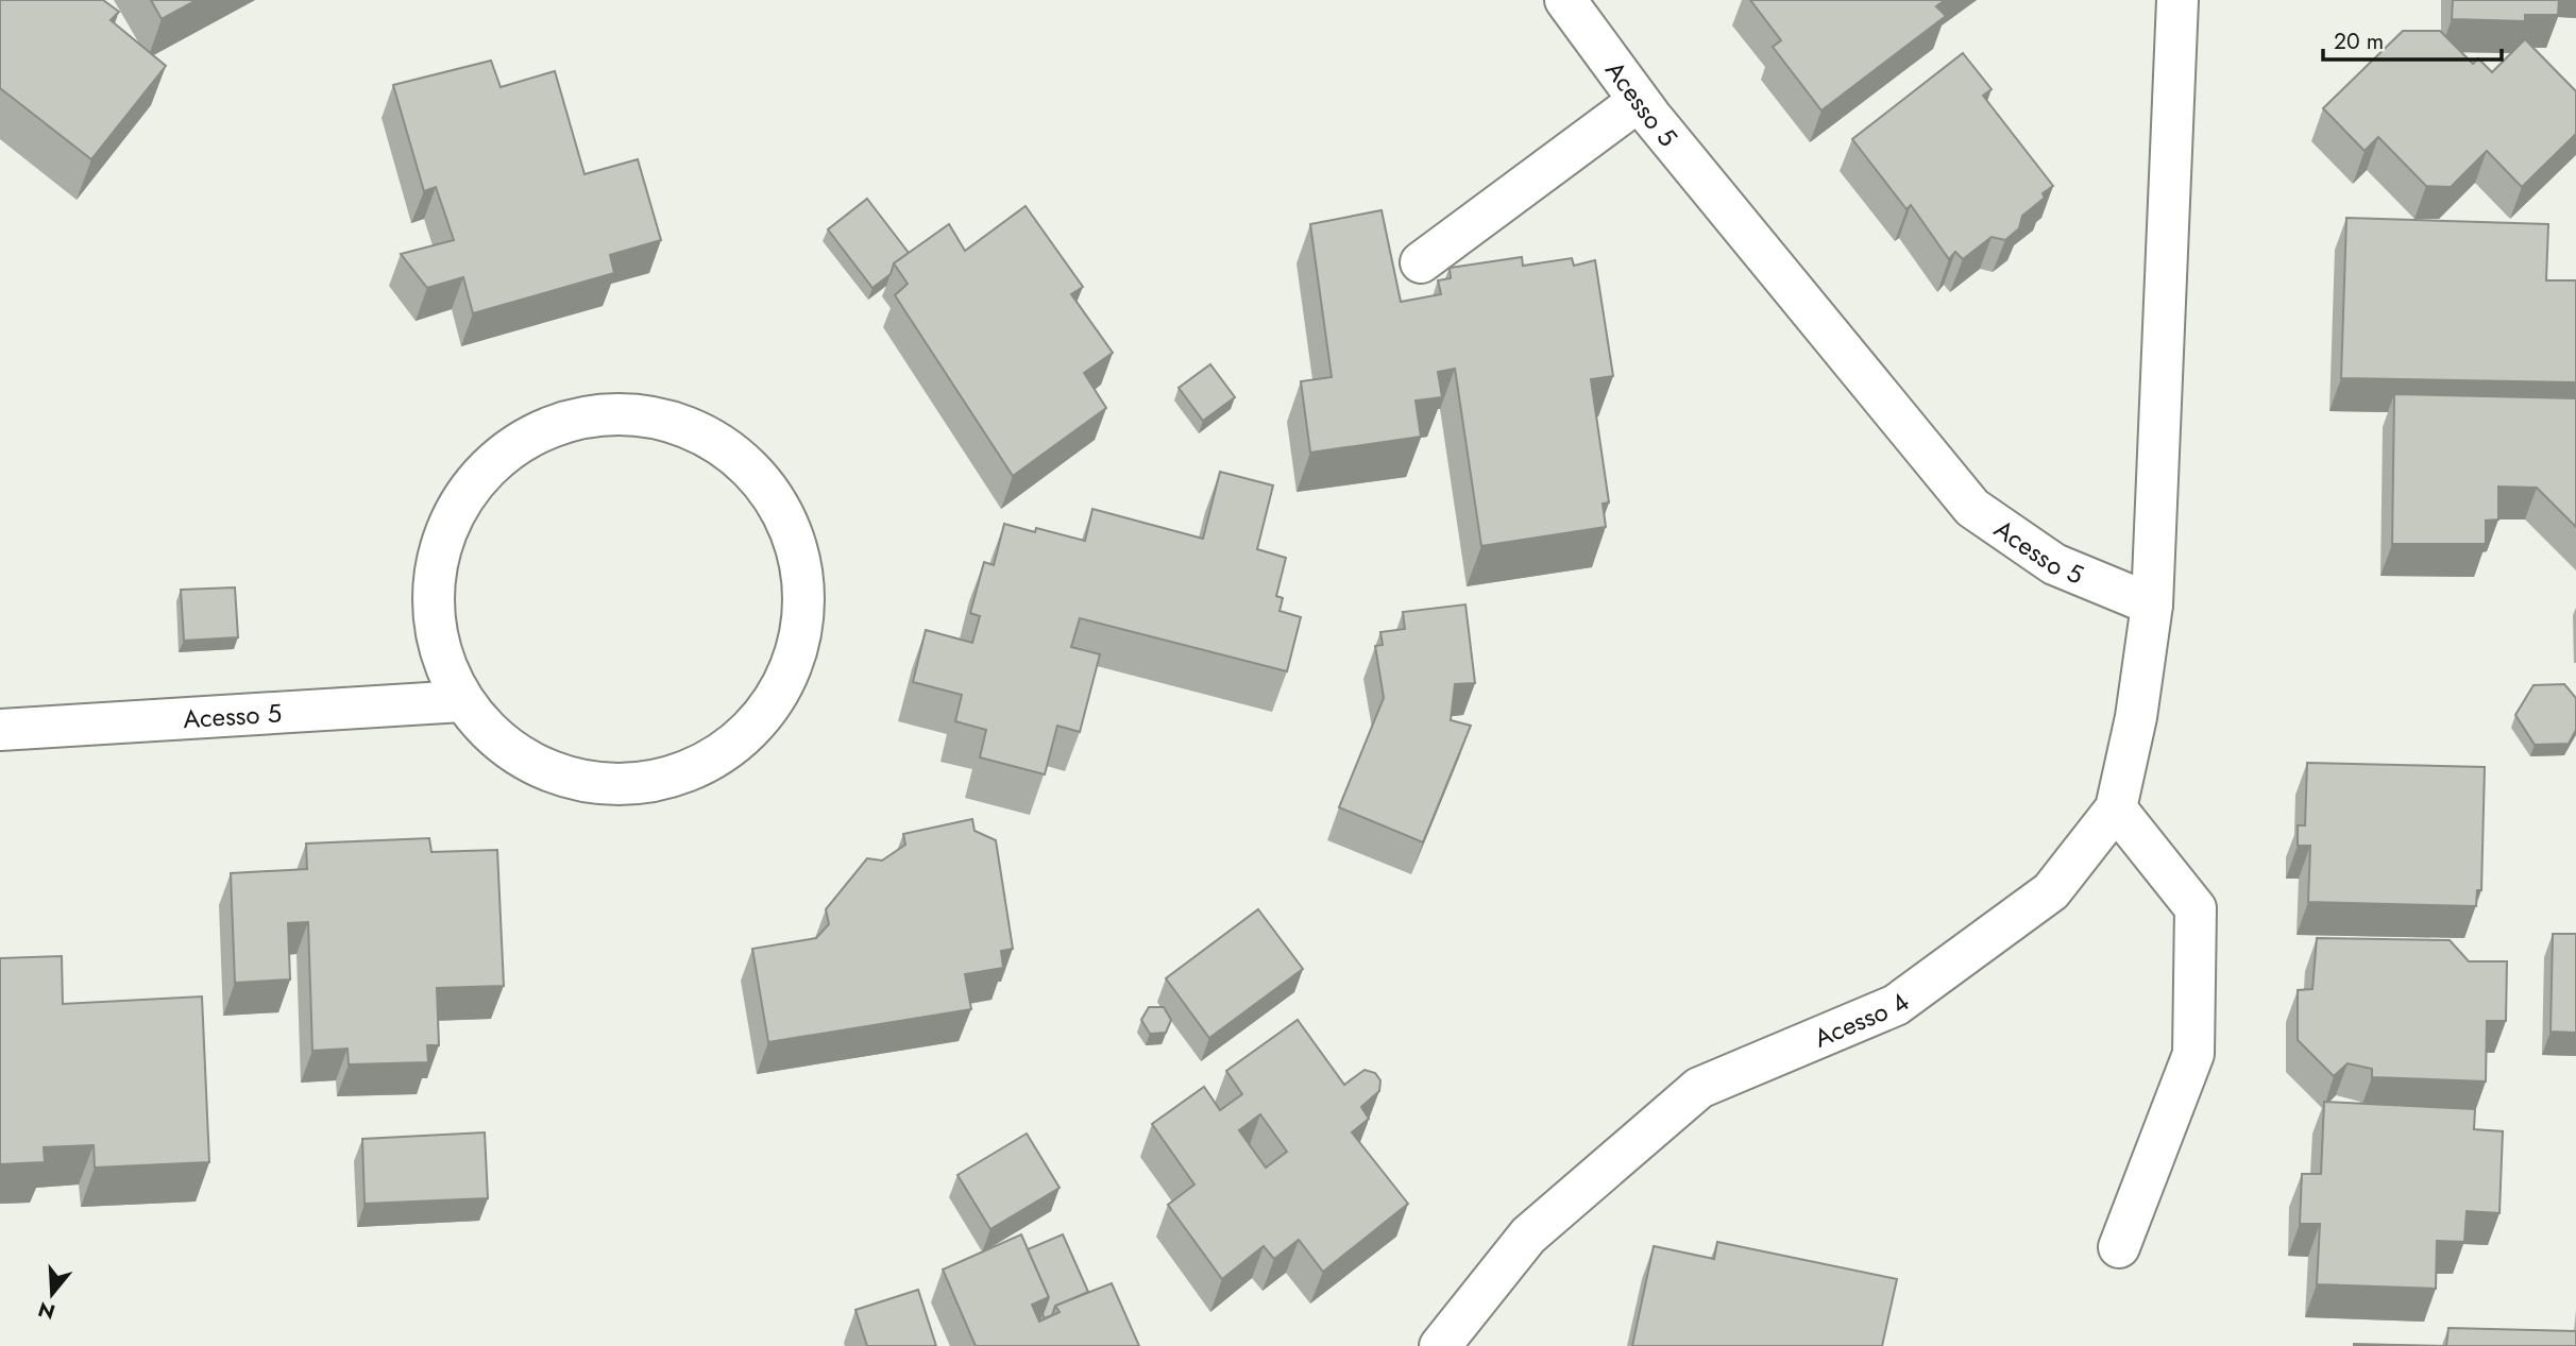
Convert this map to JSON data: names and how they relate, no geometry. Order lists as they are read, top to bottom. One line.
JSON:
{"streets":{"street":["Acesso 5","Acesso 4"]},"crossings":[["Acesso 5","Acesso 4"]],"scale_bar":"20 m","north":"bottom"}
